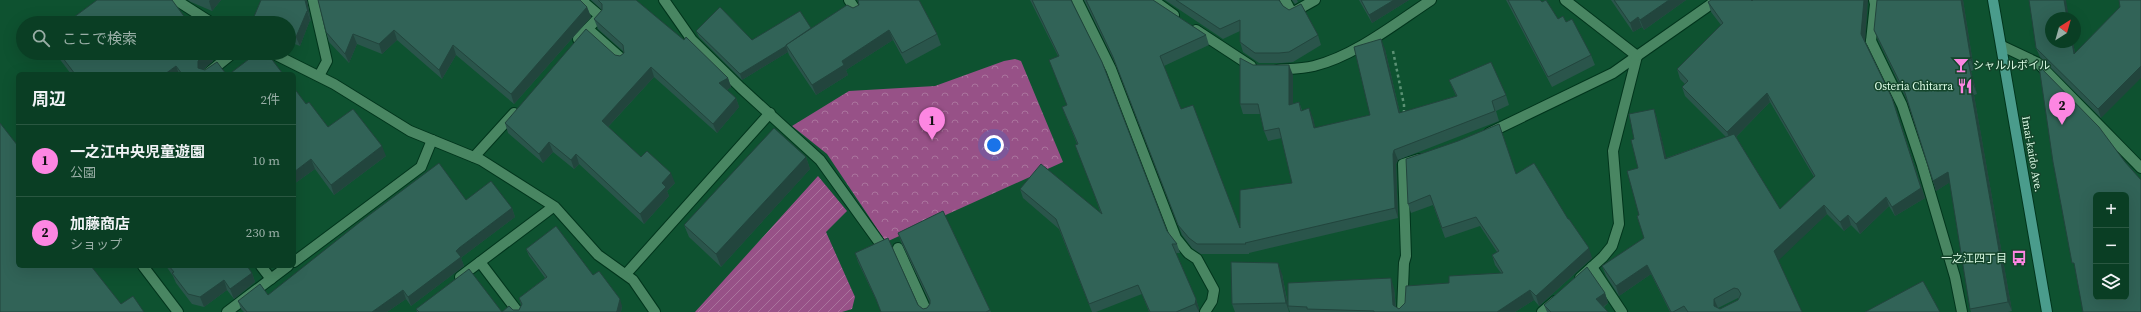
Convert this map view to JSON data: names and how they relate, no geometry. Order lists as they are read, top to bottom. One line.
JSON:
{"streets":{"street":["Imai-kaido Ave."]},"places":{"bar":["シャルルボイル"],"restaurant":["Osteria Chitarra"],"bus stop":["一之江四丁目"]},"north":"top right","page":{"search":"ここで検索","heading":["周辺","2件"],"pins":["2","1"],"list":[{"mark":"1","name":"一之江中央児童遊園","note":"公園","value":"10 m"},{"mark":"2","name":"加藤商店","note":"ショップ","value":"230 m"}],"map_buttons":["+","−"]}}
